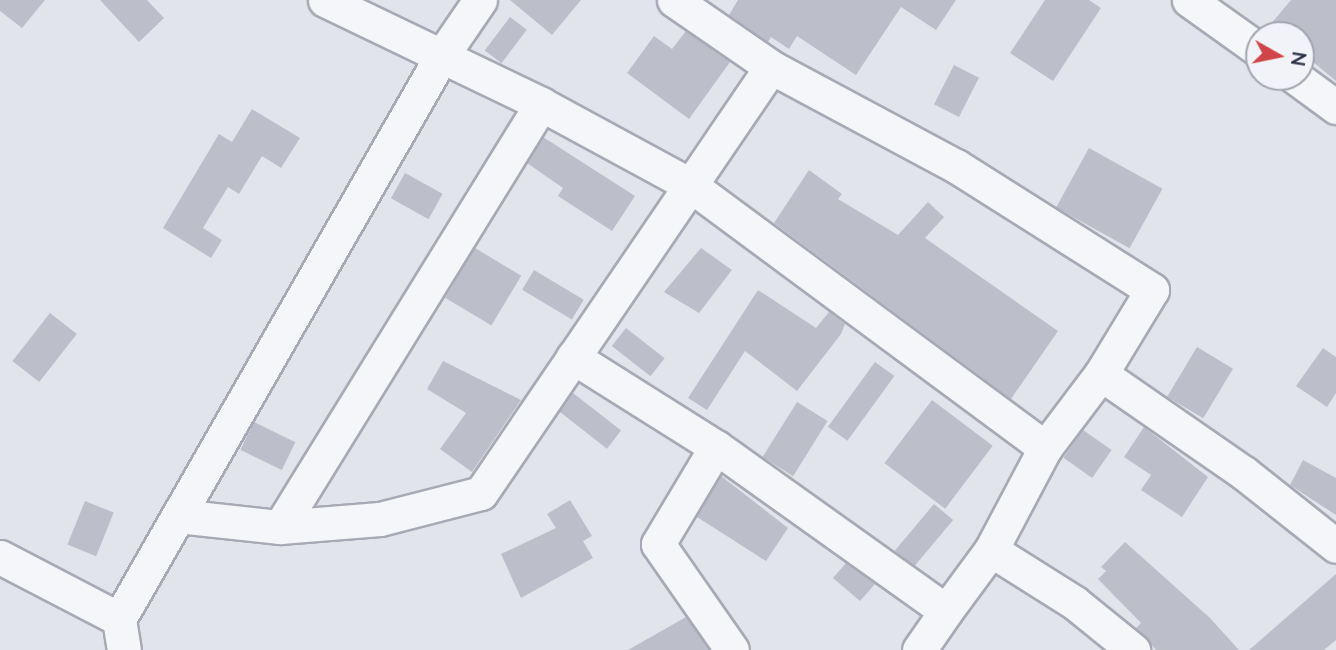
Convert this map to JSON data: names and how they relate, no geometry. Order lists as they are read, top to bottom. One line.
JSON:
{"north":"right"}
